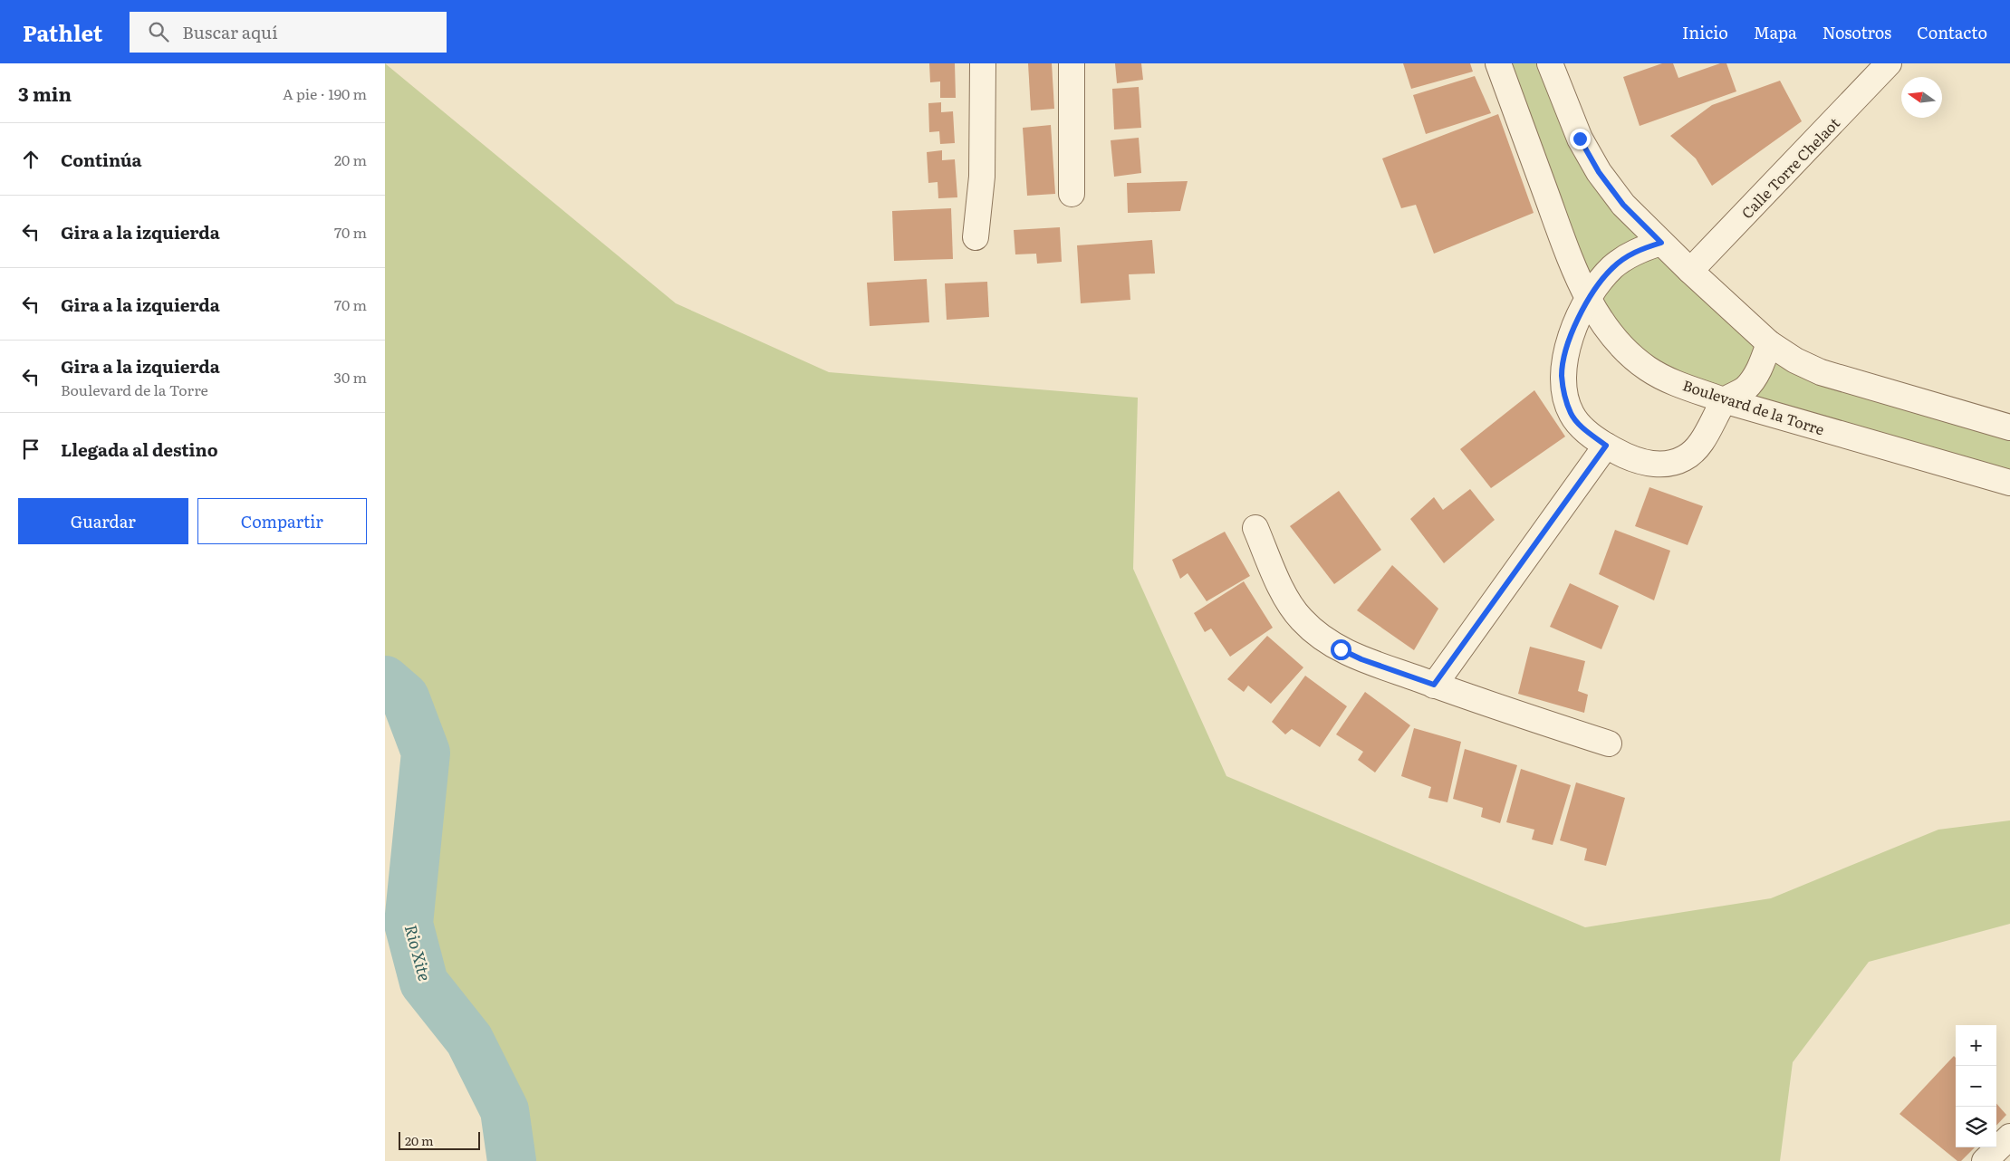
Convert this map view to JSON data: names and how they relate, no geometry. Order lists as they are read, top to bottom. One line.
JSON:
{"streets":{"street":["Calle Torre Chelaot","Boulevard de la Torre"]},"water":["Rio Xite"],"scale_bar":"20 m","north":"left","page":{"header":"Pathlet","search":"Buscar aquí","nav":["Inicio","Mapa","Nosotros","Contacto"],"heading":["3 min","A pie · 190 m"],"list":[["Continúa","20 m"],["Gira a la izquierda","70 m"],["Gira a la izquierda","70 m"],["Gira a la izquierda","Boulevard de la Torre","30 m"],"Llegada al destino"],"buttons":["Guardar","Compartir"],"map_buttons":["+","−"],"scale":"20 m"}}
